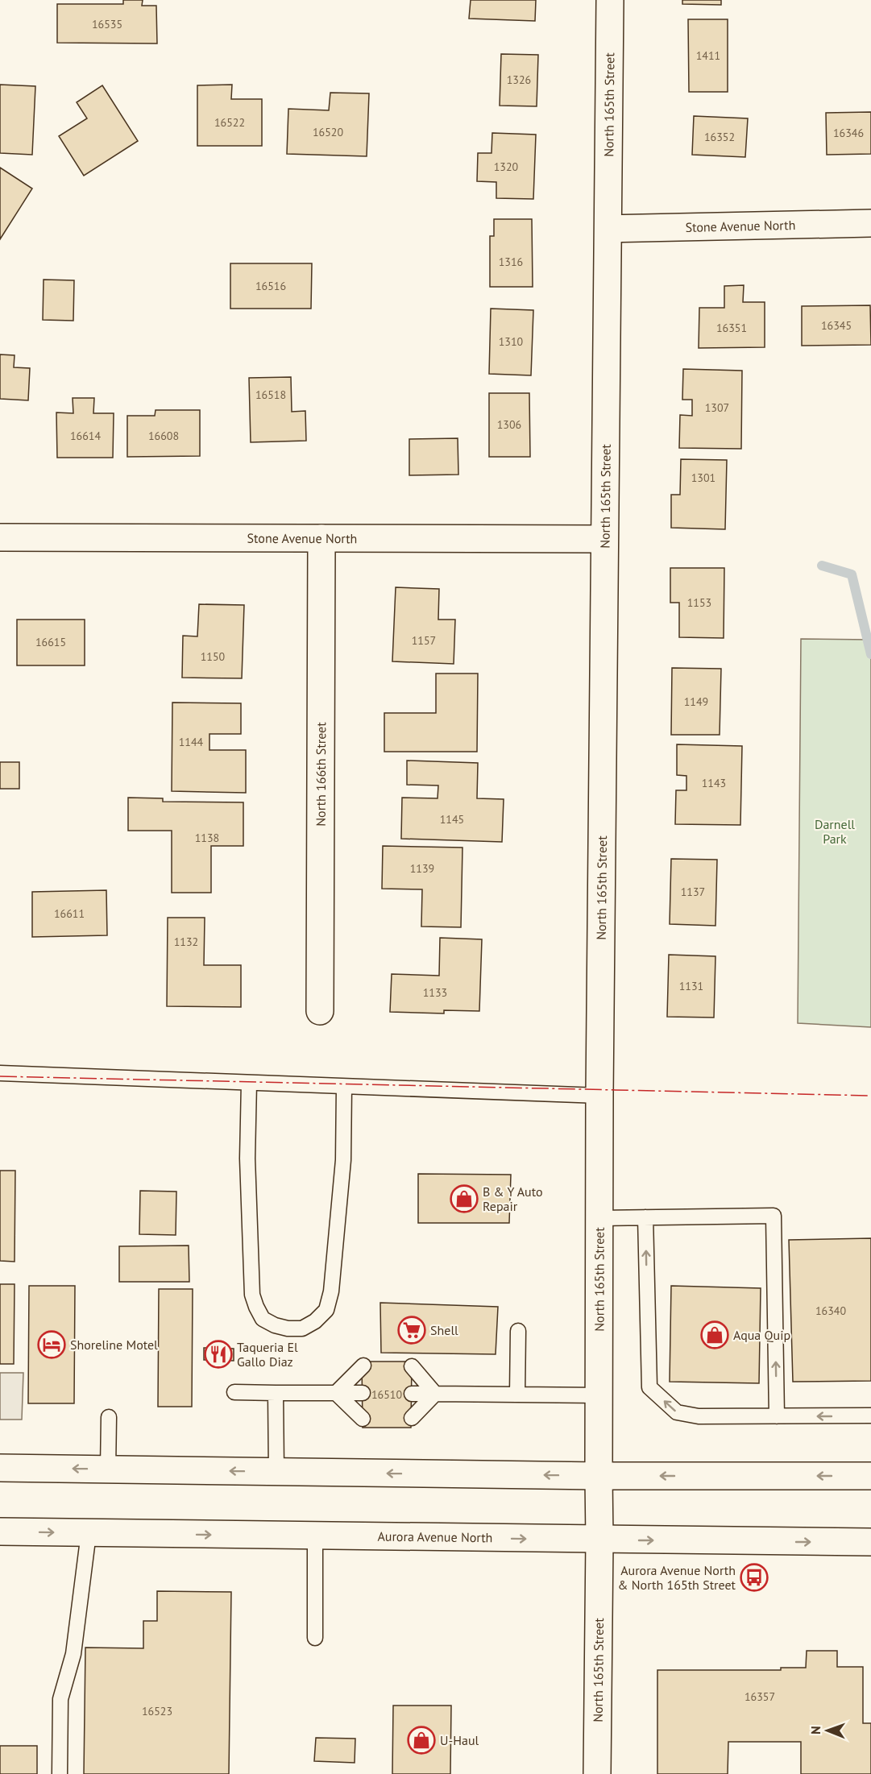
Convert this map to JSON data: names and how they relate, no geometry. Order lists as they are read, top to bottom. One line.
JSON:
{"streets":{"main road":["North 165th Street","Stone Avenue North","North 166th Street","Aurora Avenue North"]},"crossings":[["North 165th Street","Stone Avenue North"],["North 165th Street","Aurora Avenue North"],["Stone Avenue North","North 166th Street"]],"parks":["Darnell Park"],"places":{"shop":["B & Y Auto Repair","Aqua Quip","U-Haul"],"supermarket":["Shell"],"hotel":["Shoreline Motel"],"restaurant":["Taqueria El Gallo Diaz"],"bus stop":["Aurora Avenue North & North 165th Street"]},"house_numbers":["16535","1411","1326","16522","16520","16346","16352","1320","1316","16516","16345","16351","1310","16518","1307","1306","16614","16608","1301","1153","1157","16615","1150","1149","1144","1143","1145","1138","1139","1137","16611","1132","1131","1133","16340","16510","16357","16523"],"north":"left"}
